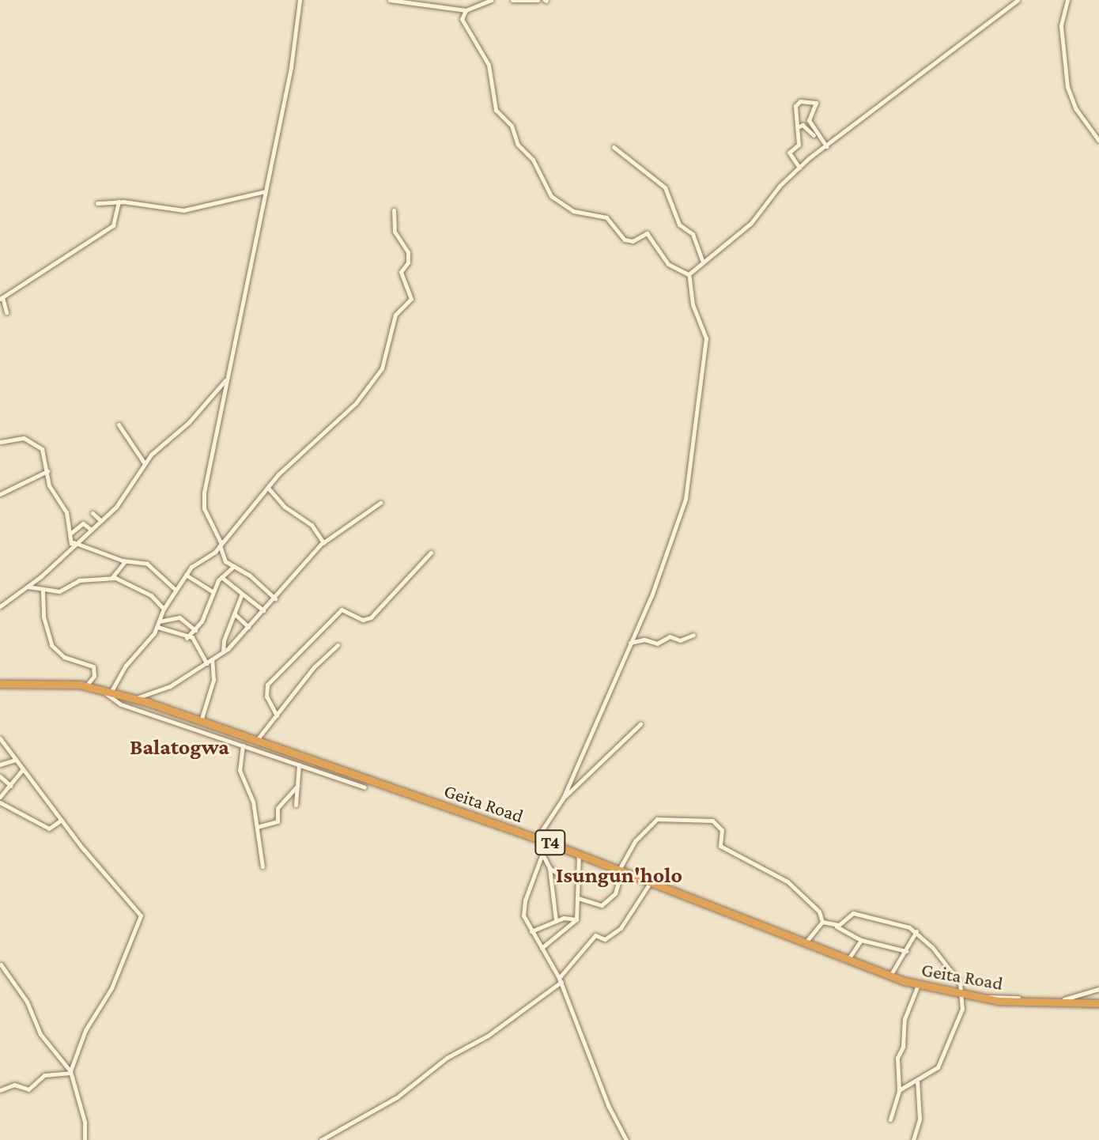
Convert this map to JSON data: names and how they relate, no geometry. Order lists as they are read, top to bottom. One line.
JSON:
{"streets":{"highway":["Geita Road","T4"]},"districts":["Balatogwa","Isungun'holo"]}
